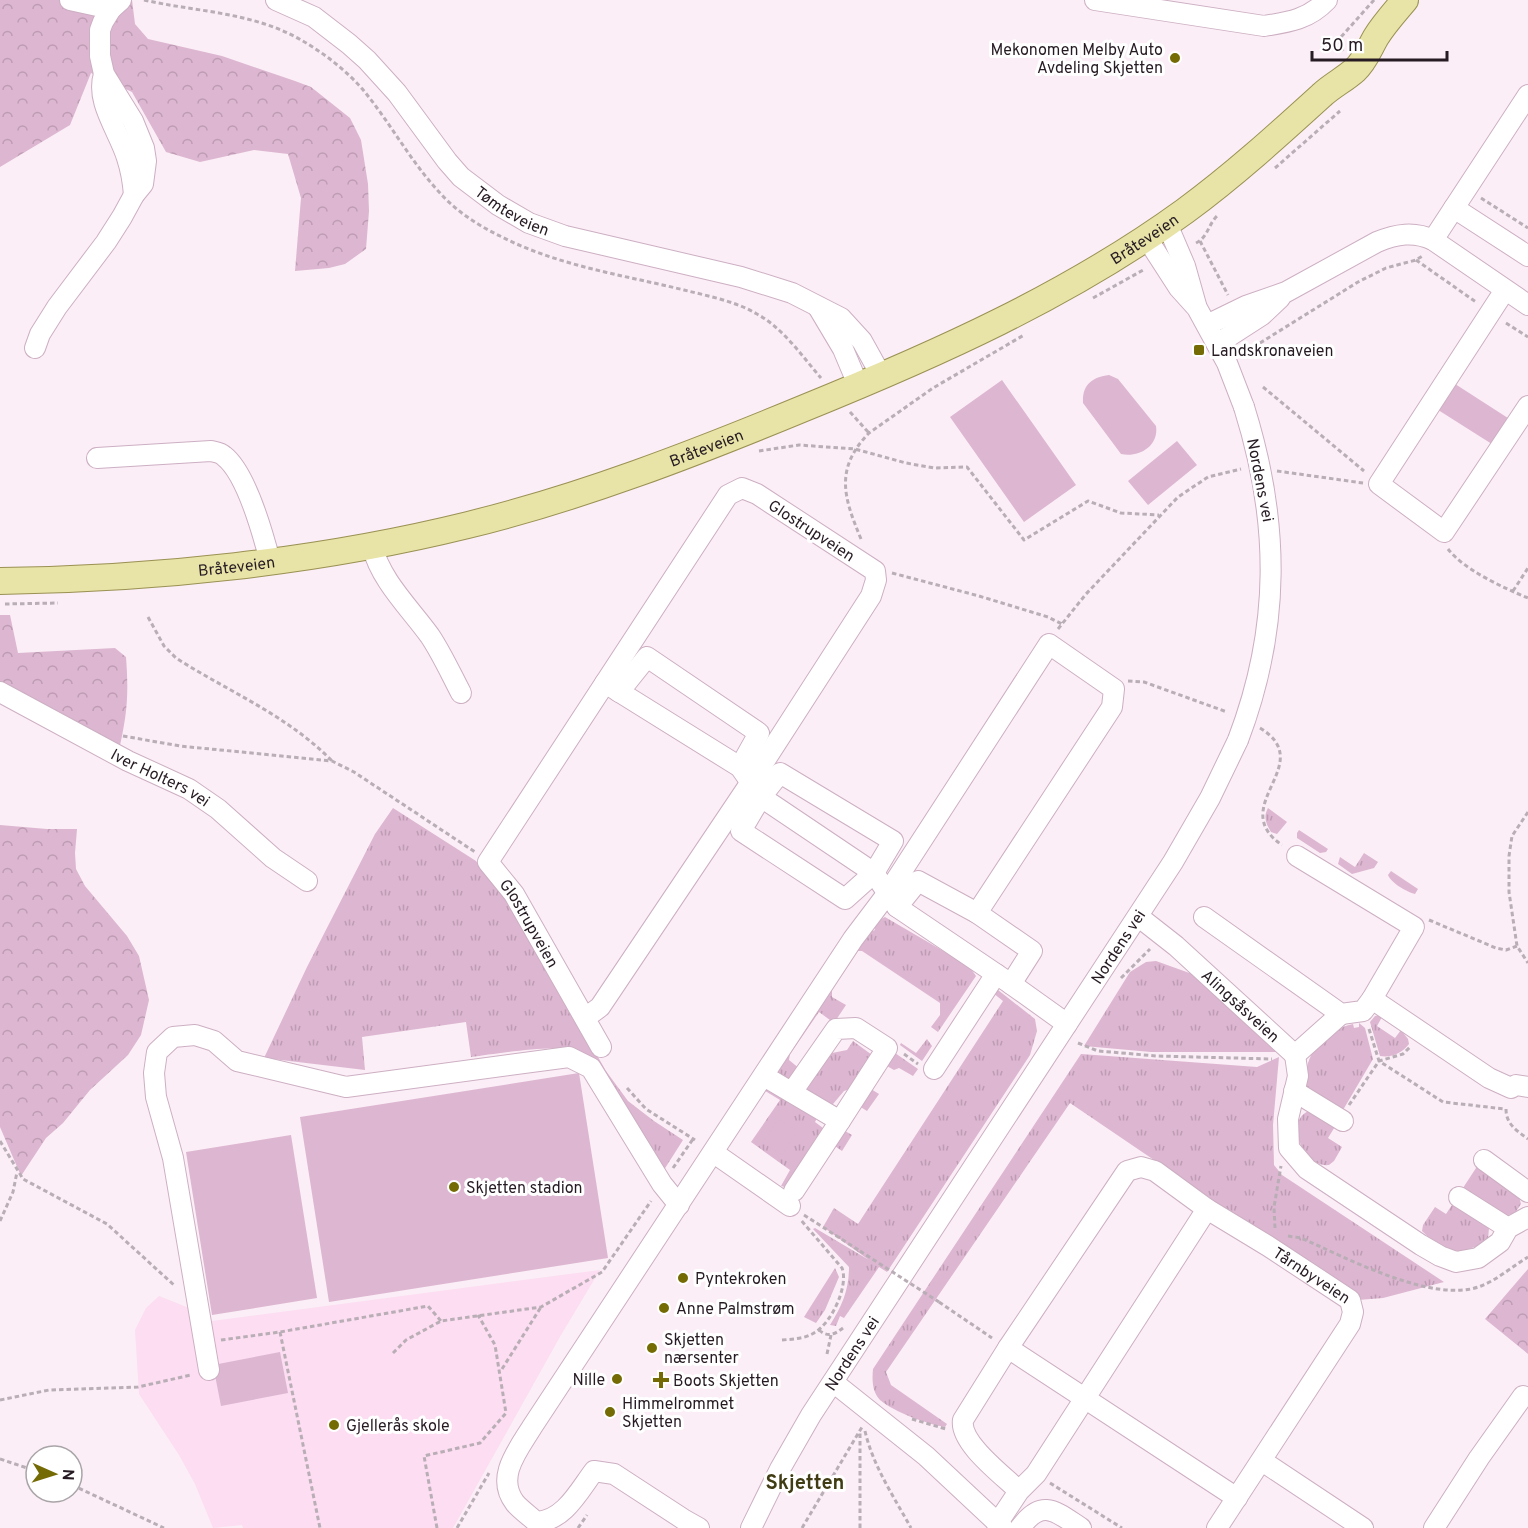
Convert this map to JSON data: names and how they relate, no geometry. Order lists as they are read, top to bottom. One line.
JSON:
{"streets":{"main road":["Bråteveien"],"street":["Tømteveien","Nordens vei","Glostrupveien","Iver Holters vei","Alingsåsveien","Tårnbyveien"]},"crossings":[["Tømteveien","Bråteveien"],["Bråteveien","Nordens vei"],["Nordens vei","Alingsåsveien"]],"districts":["Skjetten"],"places":{"other":["Mekonomen Melby Auto Avdeling Skjetten","Skjetten stadion","Pyntekroken","Anne Palmstrøm","Skjetten nærsenter","Nille","Himmelrommet Skjetten","Gjellerås skole"],"transit":["Landskronaveien"],"health":["Boots Skjetten"]},"scale_bar":"50 m","north":"right"}
